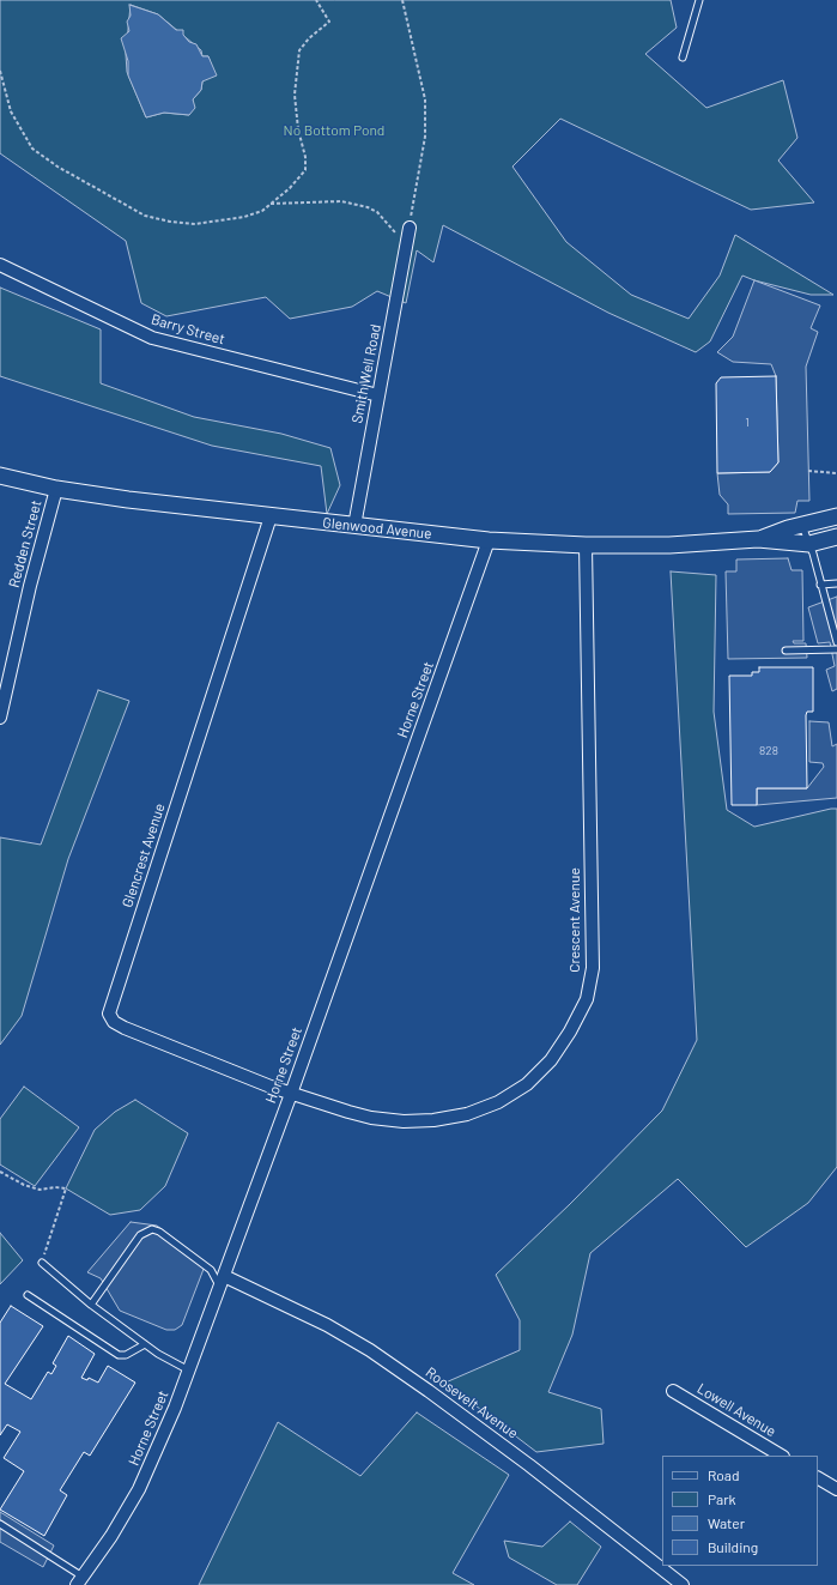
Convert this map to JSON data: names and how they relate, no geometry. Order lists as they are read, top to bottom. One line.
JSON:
{"streets":{"street":["Barry Street","Smith Well Road","Glenwood Avenue","Redden Street","Horne Street","Glencrest Avenue","Crescent Avenue","Roosevelt Avenue","Lowell Avenue"]},"crossings":[["Barry Street","Smith Well Road"],["Smith Well Road","Glenwood Avenue"],["Glenwood Avenue","Redden Street"],["Glenwood Avenue","Horne Street"],["Glenwood Avenue","Glencrest Avenue"],["Glenwood Avenue","Crescent Avenue"],["Horne Street","Glencrest Avenue"],["Horne Street","Crescent Avenue"],["Horne Street","Roosevelt Avenue"],["Glencrest Avenue","Crescent Avenue"]],"parks":["No Bottom Pond"],"house_numbers":["1","828"],"legend":["Road","Park","Water","Building"]}
